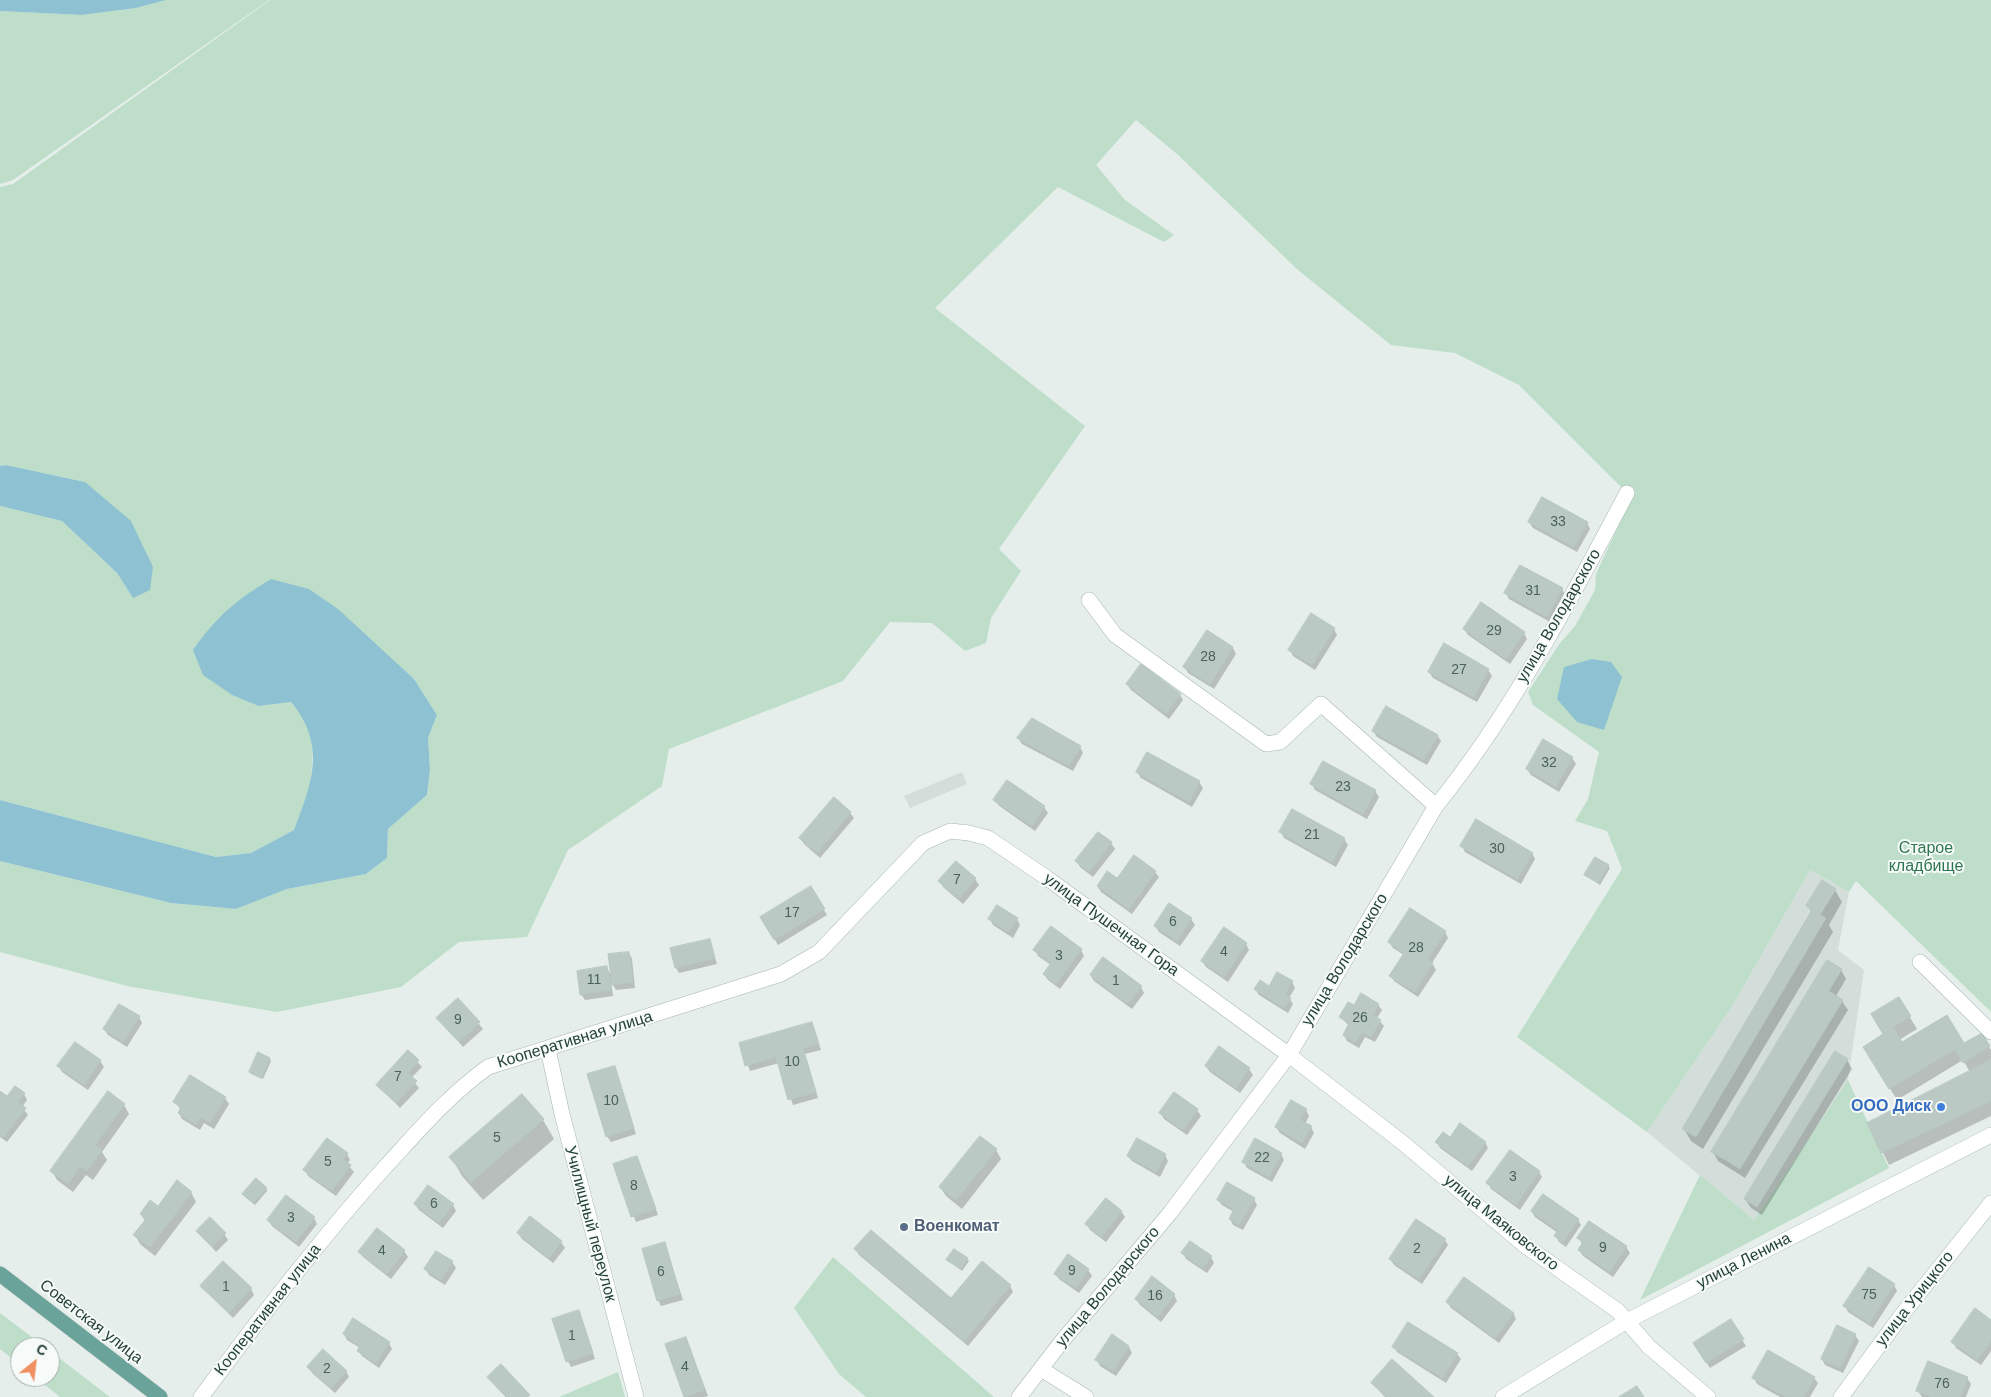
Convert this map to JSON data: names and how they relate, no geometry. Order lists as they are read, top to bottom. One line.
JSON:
{"streets":{"main road":["Советская улица"],"street":["улица Володарского","улица Пушечная Гора","Кооперативная улица","улица Маяковского","Училищный переулок","улица Ленина","улица Урицкого"]},"crossings":[["улица Володарского","улица Пушечная Гора"],["улица Володарского","улица Маяковского"],["улица Пушечная Гора","Кооперативная улица"],["улица Пушечная Гора","улица Маяковского"],["Кооперативная улица","Училищный переулок"],["улица Маяковского","улица Ленина"]],"parks":["Старое кладбище"],"places":["ООО Диск","Военкомат"],"house_numbers":["33","31","29","28","27","32","23","21","30","7","17","6","28","4","3","11","1","26","9","10","7","10","5","22","5","3","8","6","3","9","2","4","9","6","1","75","16","1","4","2","76"],"north":"top right"}
